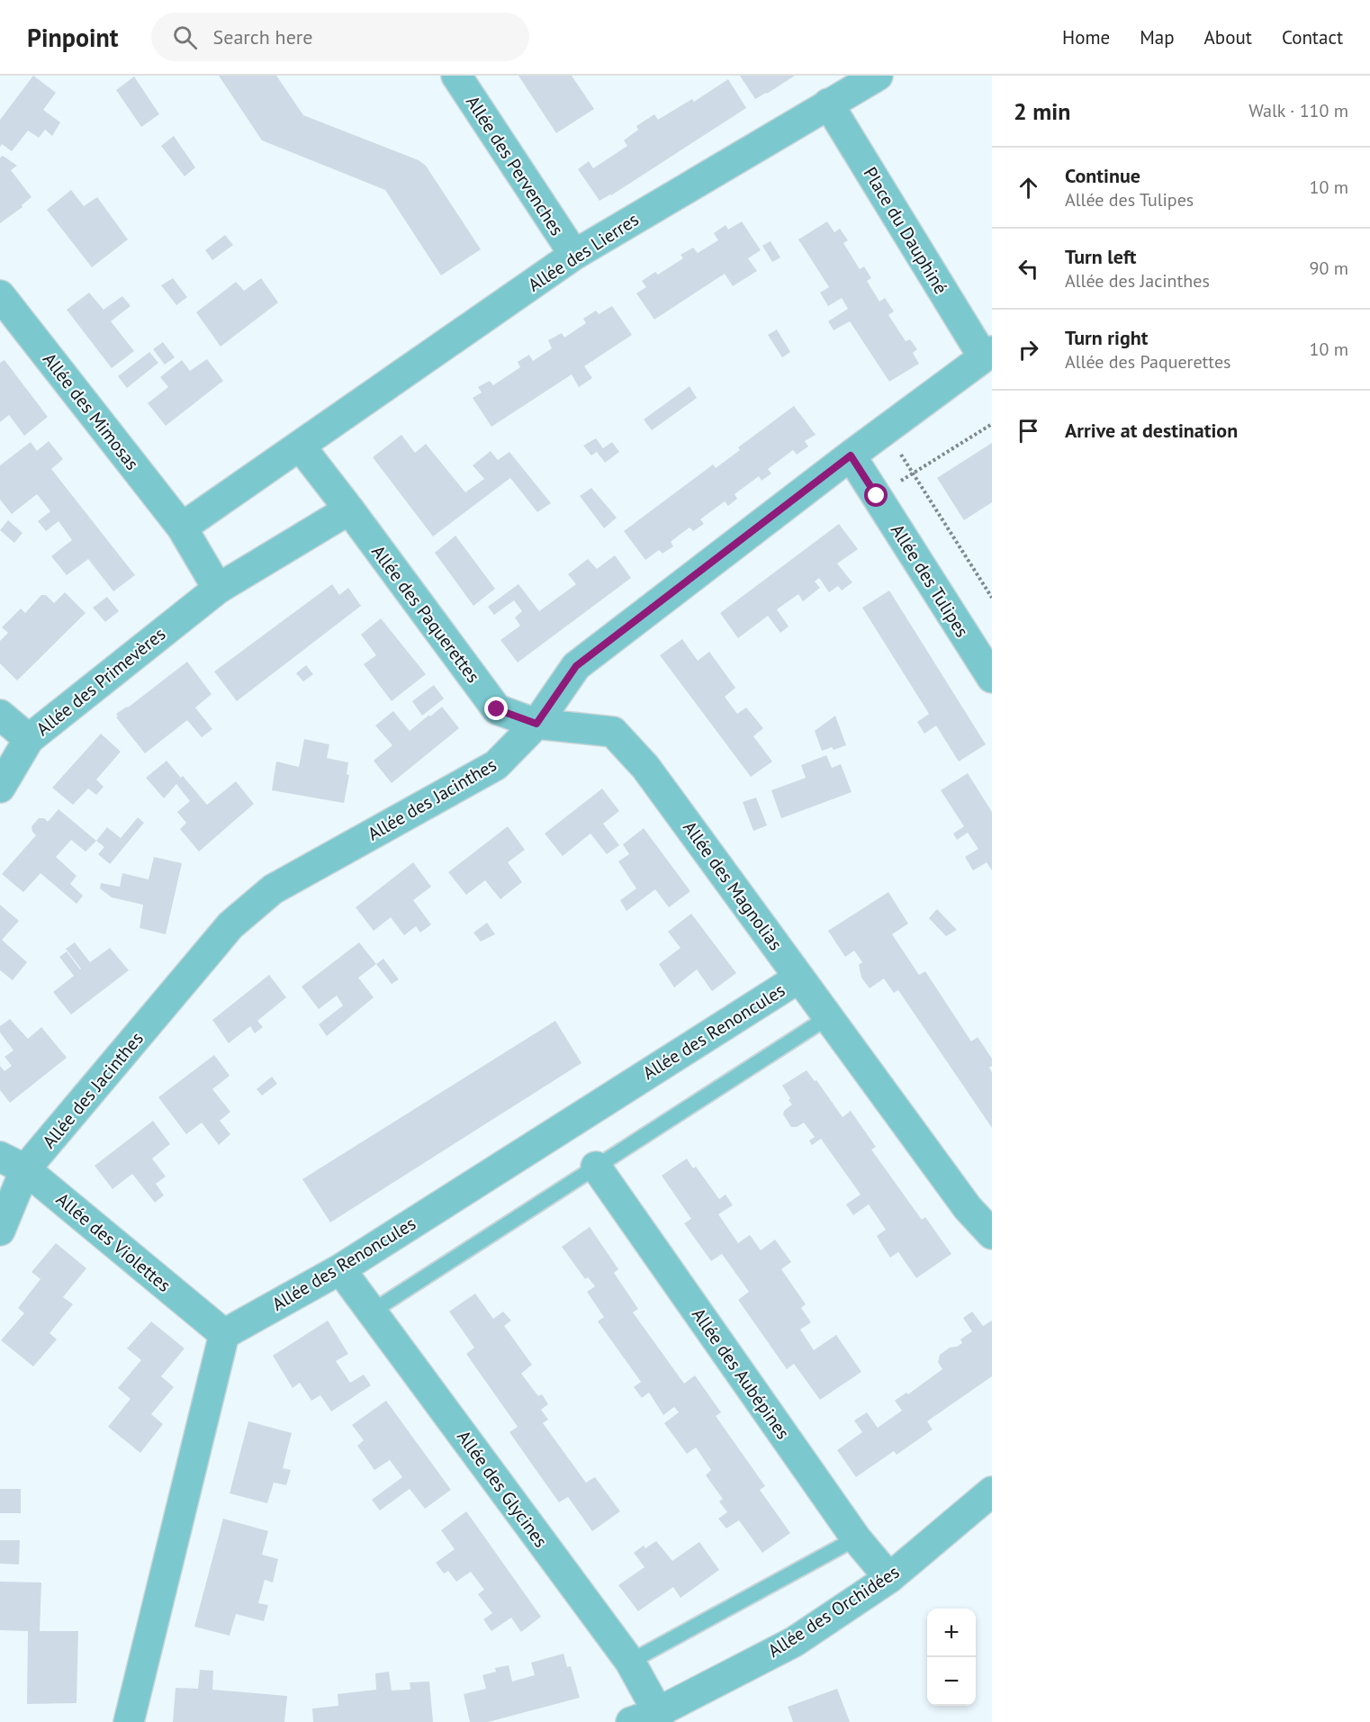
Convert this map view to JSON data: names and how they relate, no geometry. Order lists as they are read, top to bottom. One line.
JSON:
{"streets":{"street":["Allée des Pervenches","Place du Dauphiné","Allée des Lierres","Allée des Mimosas","Allée des Tulipes","Allée des Paquerettes","Allée des Primevères","Allée des Jacinthes","Allée des Magnolias","Allée des Renoncules","Allée des Violettes","Allée des Aubépines","Allée des Glycines","Allée des Orchidées"]},"crossings":[["Allée des Pervenches","Allée des Lierres"],["Place du Dauphiné","Allée des Lierres"],["Place du Dauphiné","Allée des Jacinthes"],["Allée des Lierres","Allée des Mimosas"],["Allée des Lierres","Allée des Paquerettes"],["Allée des Mimosas","Allée des Primevères"],["Allée des Tulipes","Allée des Jacinthes"],["Allée des Paquerettes","Allée des Primevères"],["Allée des Paquerettes","Allée des Jacinthes"],["Allée des Paquerettes","Allée des Magnolias"],["Allée des Jacinthes","Allée des Magnolias"],["Allée des Jacinthes","Allée des Violettes"],["Allée des Magnolias","Allée des Renoncules"],["Allée des Renoncules","Allée des Violettes"],["Allée des Renoncules","Allée des Glycines"],["Allée des Aubépines","Allée des Orchidées"],["Allée des Glycines","Allée des Orchidées"]],"page":{"header":"Pinpoint","search":"Search here","nav":["Home","Map","About","Contact"],"heading":["2 min","Walk · 110 m"],"list":[["Continue","Allée des Tulipes","10 m"],["Turn left","Allée des Jacinthes","90 m"],["Turn right","Allée des Paquerettes","10 m"],"Arrive at destination"],"map_buttons":["+","−"]}}
